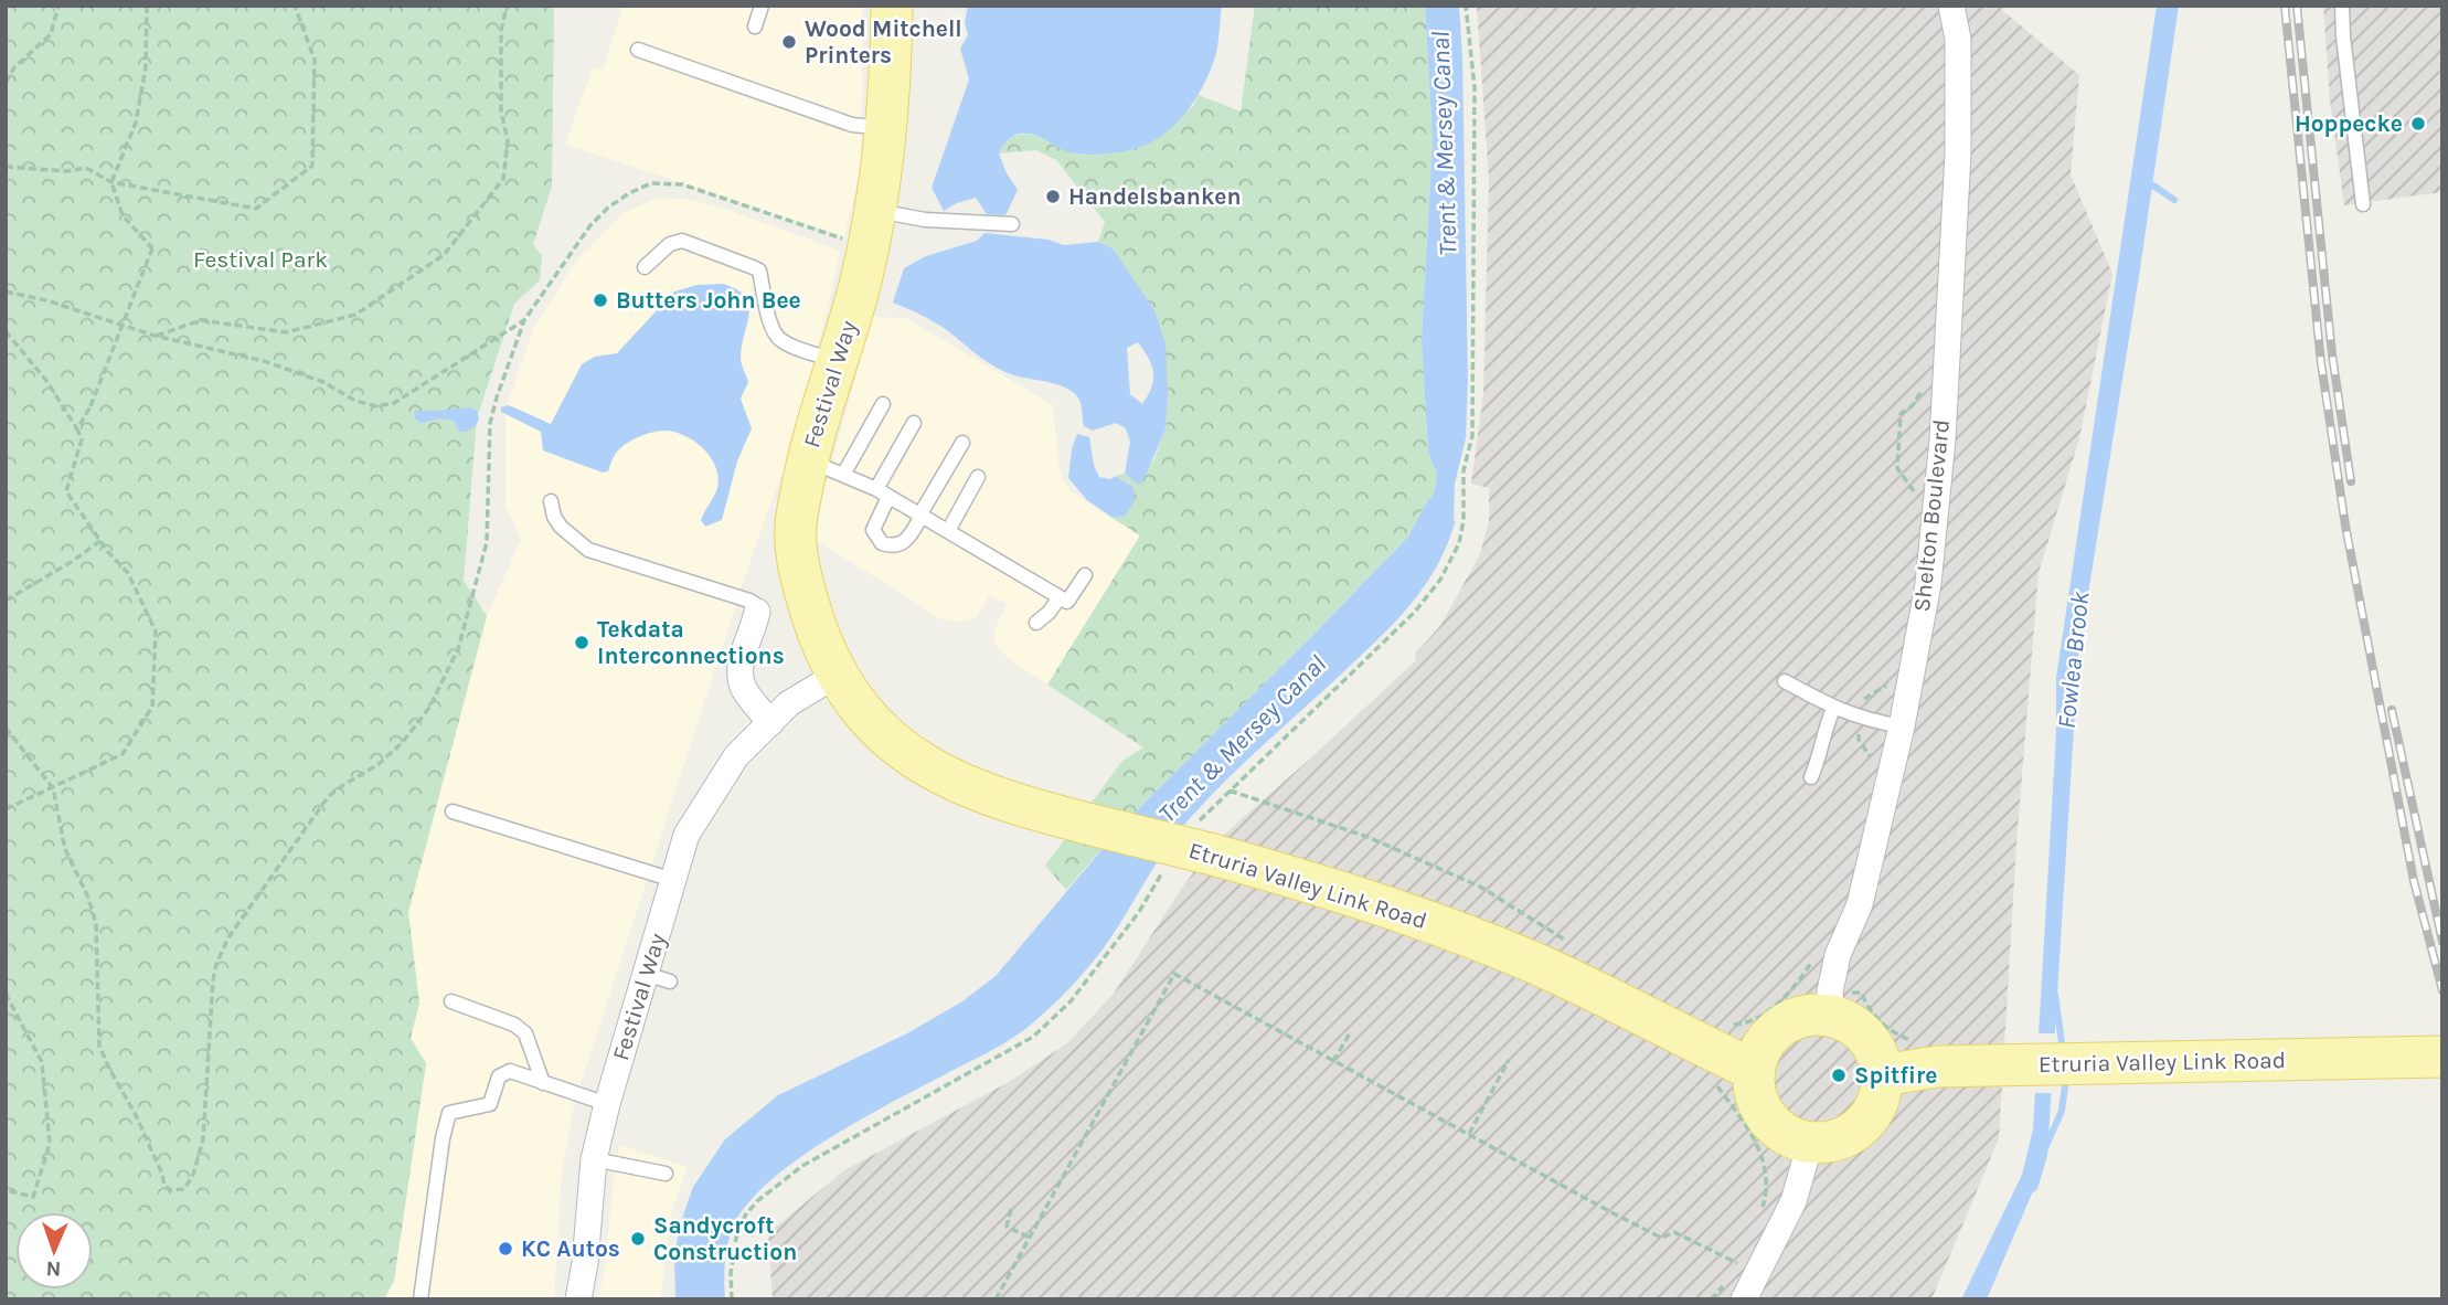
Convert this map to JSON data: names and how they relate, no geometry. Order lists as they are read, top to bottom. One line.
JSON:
{"streets":{"main road":["Festival Way","Etruria Valley Link Road"],"street":["Shelton Boulevard"]},"crossings":[["Festival Way","Etruria Valley Link Road"],["Shelton Boulevard","Etruria Valley Link Road"]],"water":["Trent & Mersey Canal","Fowlea Brook"],"parks":["Festival Park"],"places":["Wood Mitchell Printers","Hoppecke","Handelsbanken","Butters John Bee","Tekdata Interconnections","Spitfire","Sandycroft Construction","KC Autos"],"north":"bottom"}
